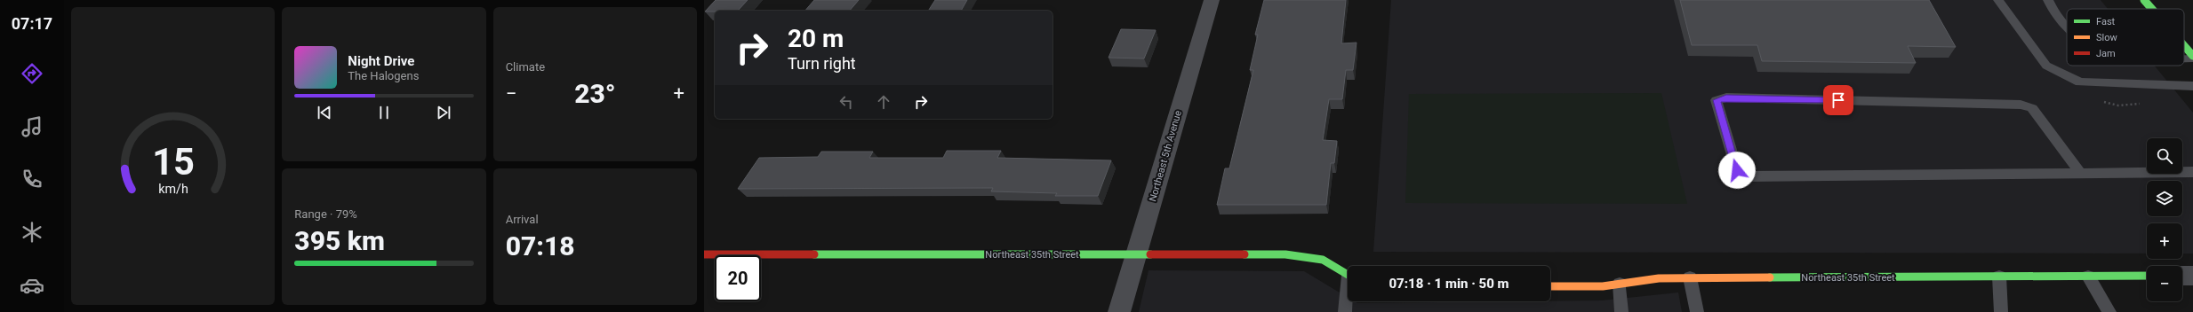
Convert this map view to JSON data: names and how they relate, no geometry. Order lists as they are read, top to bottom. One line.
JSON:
{"streets":{"street":["Northeast 5th Avenue","Northeast 35th Street"]},"crossings":[["Northeast 5th Avenue","Northeast 35th Street"]],"legend":["Fast","Slow","Jam"],"page":{"tabs":"07:17","tile":["Climate",["Range · 79%","395 km"],["Arrival","07:18"]],"turn":["20 m","Turn right"],"song":["Night Drive","The Halogens"],"heat":["−","23°","+"],"map_buttons":["+","−"],"limit":"20","trip":"07:18 · 1 min · 50 m","gauge":["15","km/h"]}}
